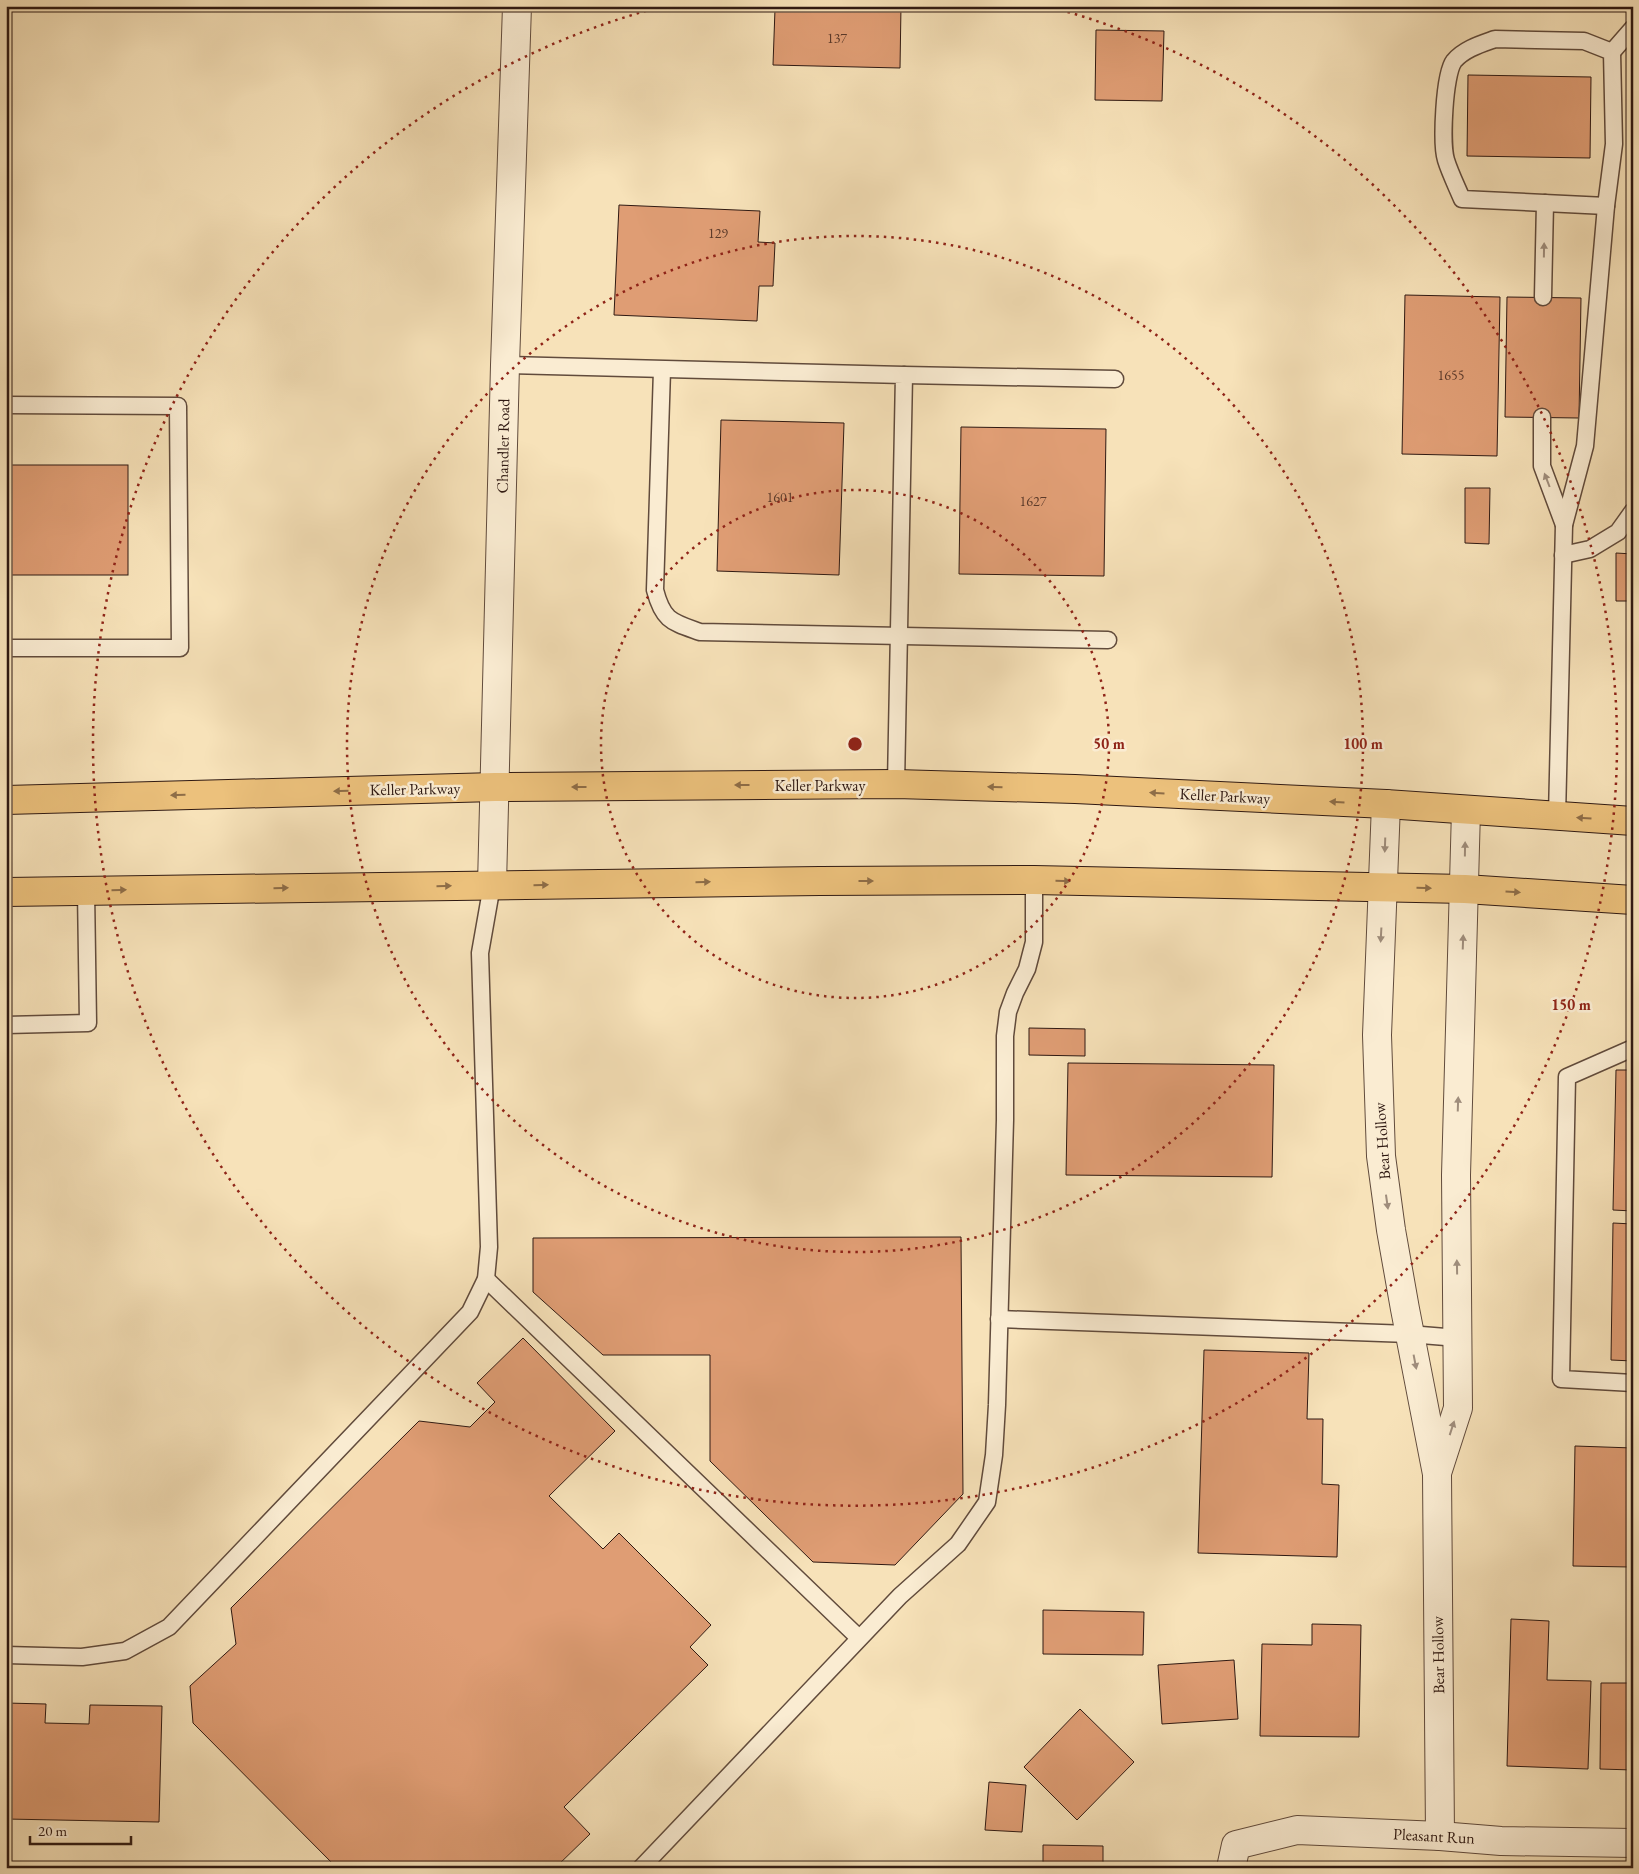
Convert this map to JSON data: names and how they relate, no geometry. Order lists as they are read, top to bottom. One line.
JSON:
{"streets":{"main road":["Keller Parkway"],"street":["Chandler Road","Bear Hollow","Pleasant Run"]},"crossings":[["Chandler Road","Keller Parkway"],["Keller Parkway","Bear Hollow"],["Bear Hollow","Pleasant Run"]],"house_numbers":["137","129","1655","1601","1627"],"scale_bar":"20 m","rings":["50 m","100 m","150 m"]}
